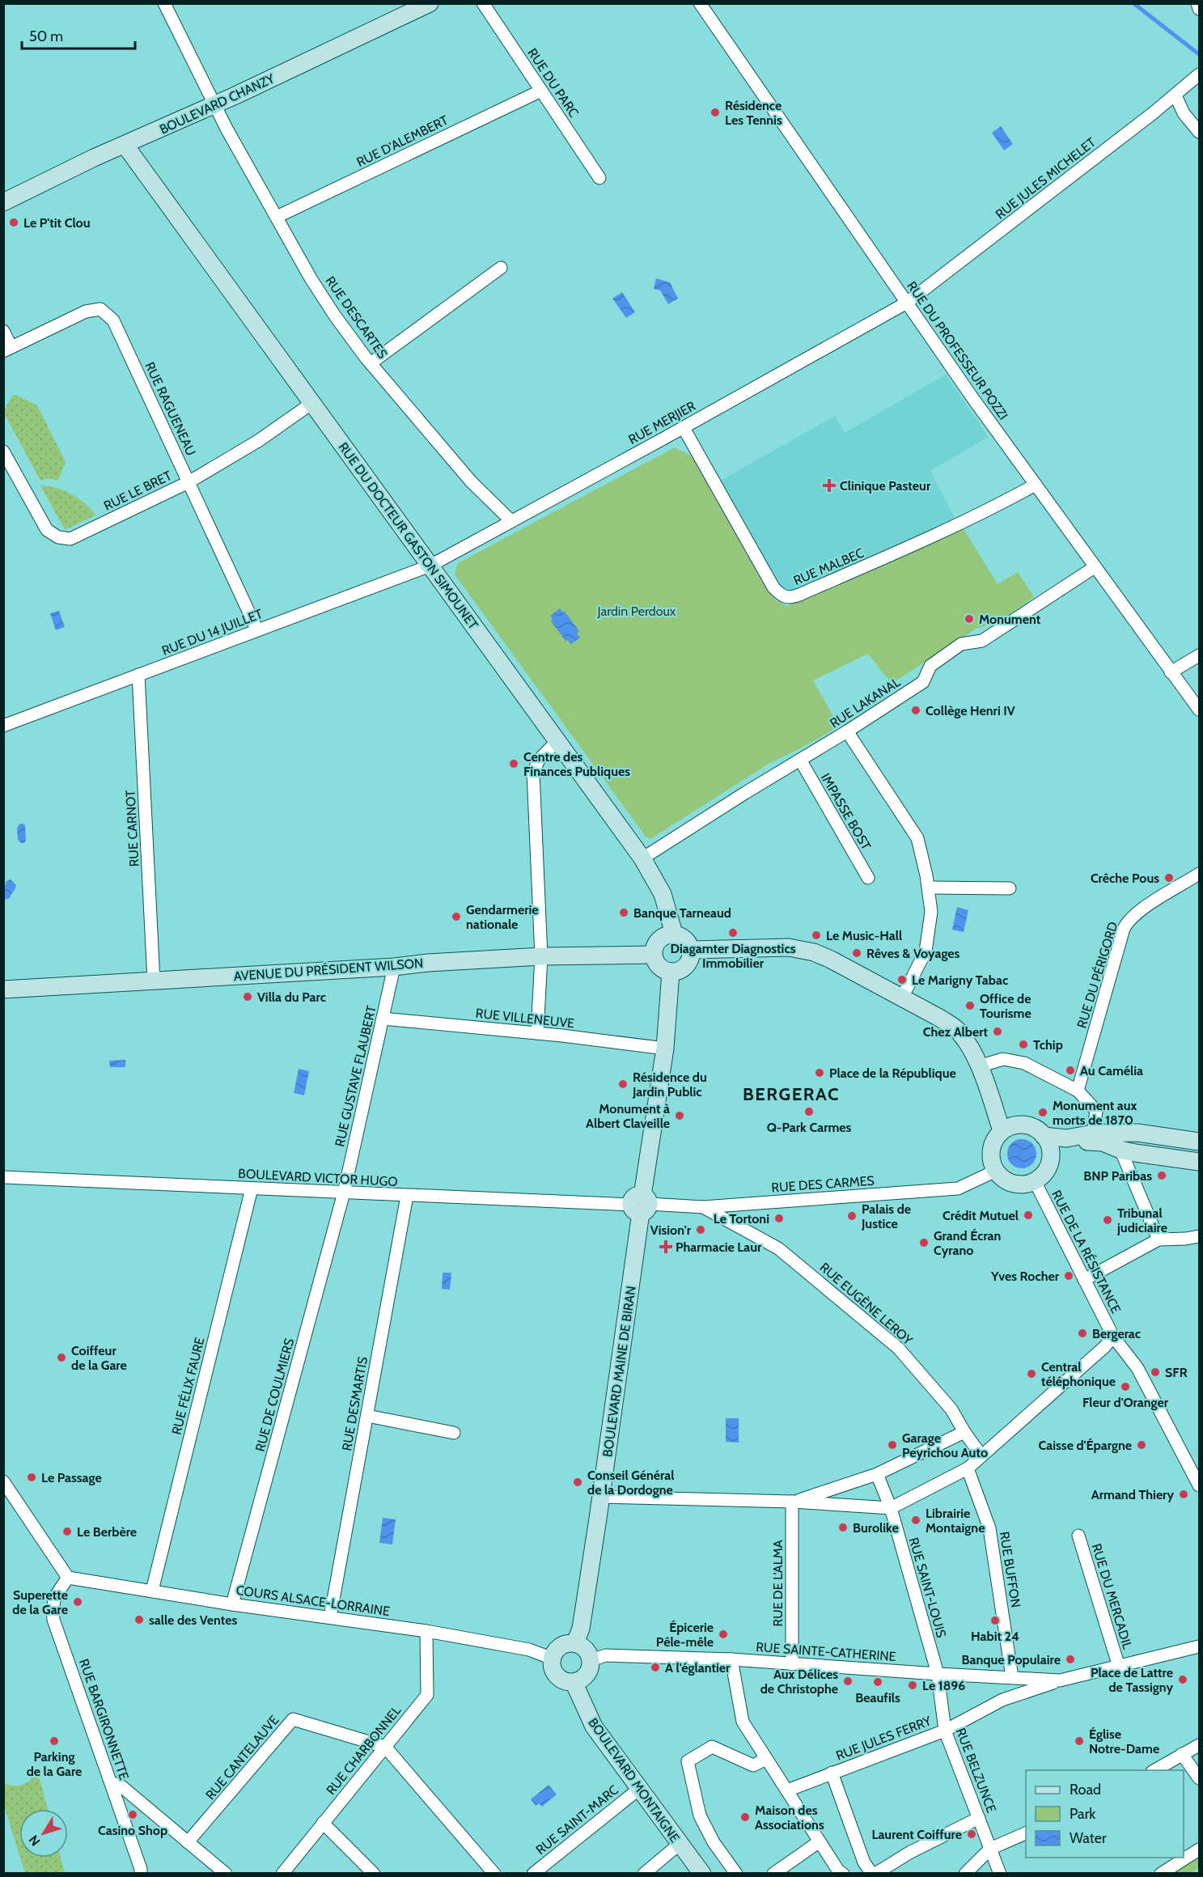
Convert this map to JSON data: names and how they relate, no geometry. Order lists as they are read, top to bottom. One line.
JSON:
{"streets":{"main road":["BOULEVARD CHANZY","RUE DU DOCTEUR GASTON SIMOUNET","AVENUE DU PRÉSIDENT WILSON","BOULEVARD MAINE DE BIRAN","BOULEVARD MONTAIGNE"],"street":["RUE DU PARC","RUE D'ALEMBERT","RUE JULES MICHELET","RUE DESCARTES","RUE DU PROFESSEUR POZZI","RUE RAGUENEAU","RUE MERJIER","RUE LE BRET","RUE MALBEC","RUE DU 14 JUILLET","RUE LAKANAL","IMPASSE BOST","RUE CARNOT","RUE DU PÉRIGORD","RUE VILLENEUVE","RUE GUSTAVE FLAUBERT","BOULEVARD VICTOR HUGO","RUE DES CARMES","RUE DE LA RÉSISTANCE","RUE EUGÈNE LEROY","RUE FÉLIX FAURE","RUE DE COULMIERS","RUE DESMARTIS","RUE BUFFON","RUE DE L'ALMA","RUE SAINT-LOUIS","RUE DU MERCADIL","COURS ALSACE-LORRAINE","RUE SAINTE-CATHERINE","RUE BARGIRONNETTE","RUE JULES FERRY","RUE CHARBONNEL","RUE CANTELAUVE","RUE BELZUNCE","RUE SAINT-MARC"]},"crossings":[["RUE DU PARC","RUE D'ALEMBERT"],["BOULEVARD CHANZY","RUE DESCARTES"],["BOULEVARD CHANZY","RUE DU DOCTEUR GASTON SIMOUNET"],["RUE D'ALEMBERT","RUE DESCARTES"],["RUE JULES MICHELET","RUE DU PROFESSEUR POZZI"],["RUE JULES MICHELET","RUE MERJIER"],["RUE DESCARTES","RUE MERJIER"],["RUE DU PROFESSEUR POZZI","RUE MERJIER"],["RUE DU PROFESSEUR POZZI","RUE MALBEC"],["RUE DU PROFESSEUR POZZI","RUE LAKANAL"],["RUE RAGUENEAU","RUE LE BRET"],["RUE RAGUENEAU","RUE DU 14 JUILLET"],["RUE MERJIER","RUE DU DOCTEUR GASTON SIMOUNET"],["RUE MERJIER","RUE MALBEC"],["RUE MERJIER","RUE DU 14 JUILLET"],["RUE LE BRET","RUE DU DOCTEUR GASTON SIMOUNET"],["RUE DU DOCTEUR GASTON SIMOUNET","RUE DU 14 JUILLET"],["RUE DU DOCTEUR GASTON SIMOUNET","RUE LAKANAL"],["RUE DU DOCTEUR GASTON SIMOUNET","AVENUE DU PRÉSIDENT WILSON"],["RUE DU DOCTEUR GASTON SIMOUNET","BOULEVARD MAINE DE BIRAN"],["RUE DU 14 JUILLET","RUE CARNOT"],["RUE LAKANAL","IMPASSE BOST"],["RUE CARNOT","AVENUE DU PRÉSIDENT WILSON"],["AVENUE DU PRÉSIDENT WILSON","RUE GUSTAVE FLAUBERT"],["AVENUE DU PRÉSIDENT WILSON","BOULEVARD MAINE DE BIRAN"],["RUE VILLENEUVE","RUE GUSTAVE FLAUBERT"],["RUE VILLENEUVE","BOULEVARD MAINE DE BIRAN"],["RUE GUSTAVE FLAUBERT","BOULEVARD VICTOR HUGO"],["RUE GUSTAVE FLAUBERT","RUE DE COULMIERS"],["BOULEVARD VICTOR HUGO","RUE DES CARMES"],["BOULEVARD VICTOR HUGO","BOULEVARD MAINE DE BIRAN"],["BOULEVARD VICTOR HUGO","RUE FÉLIX FAURE"],["BOULEVARD VICTOR HUGO","RUE DE COULMIERS"],["BOULEVARD VICTOR HUGO","RUE DESMARTIS"],["RUE DES CARMES","RUE DE LA RÉSISTANCE"],["RUE DES CARMES","RUE EUGÈNE LEROY"],["RUE DES CARMES","BOULEVARD MAINE DE BIRAN"],["BOULEVARD MAINE DE BIRAN","COURS ALSACE-LORRAINE"],["BOULEVARD MAINE DE BIRAN","RUE SAINTE-CATHERINE"],["BOULEVARD MAINE DE BIRAN","BOULEVARD MONTAIGNE"],["RUE FÉLIX FAURE","COURS ALSACE-LORRAINE"],["RUE DE COULMIERS","COURS ALSACE-LORRAINE"],["RUE DESMARTIS","COURS ALSACE-LORRAINE"],["RUE BUFFON","RUE SAINTE-CATHERINE"],["RUE DE L'ALMA","RUE SAINTE-CATHERINE"],["RUE SAINT-LOUIS","RUE SAINTE-CATHERINE"],["RUE SAINT-LOUIS","RUE BELZUNCE"],["RUE DU MERCADIL","RUE SAINTE-CATHERINE"],["COURS ALSACE-LORRAINE","RUE SAINTE-CATHERINE"],["COURS ALSACE-LORRAINE","RUE BARGIRONNETTE"],["COURS ALSACE-LORRAINE","RUE CHARBONNEL"],["COURS ALSACE-LORRAINE","BOULEVARD MONTAIGNE"],["RUE SAINTE-CATHERINE","RUE JULES FERRY"],["RUE SAINTE-CATHERINE","RUE BELZUNCE"],["RUE SAINTE-CATHERINE","BOULEVARD MONTAIGNE"],["RUE JULES FERRY","RUE BELZUNCE"],["RUE CHARBONNEL","RUE CANTELAUVE"],["BOULEVARD MONTAIGNE","RUE SAINT-MARC"]],"districts":["BERGERAC"],"parks":["Jardin Perdoux"],"places":{"other":["Résidence Les Tennis","Le P'tit Clou","Monument","Collège Henri IV","Centre des Finances Publiques","Crêche Pous","Banque Tarneaud","Gendarmerie nationale","Diagamter Diagnostics Immobilier","Le Music-Hall","Rêves & Voyages","Le Marigny Tabac","Villa du Parc","Office de Tourisme","Chez Albert","Tchip","Au Camélia","Place de la République","Résidence du Jardin Public","Q-Park Carmes","Monument aux morts de 1870","Monument à Albert Claveille","BNP Paribas","Crédit Mutuel","Palais de Justice","Le Tortoni","Tribunal judiciaire","Vision'r","Grand Écran Cyrano","Yves Rocher","Bergerac","Coiffeur de la Gare","SFR","Central téléphonique","Fleur d'Oranger","Garage Peyrichou Auto","Caisse d'Épargne","Le Passage","Conseil Général de la Dordogne","Armand Thiery","Librairie Montaigne","Burolike","Le Berbère","Superette de la Gare","salle des Ventes","Habit 24","Épicerie Pêle-mêle","Banque Populaire","A l'églantier","Place de Lattre de Tassigny","Aux Délices de Christophe","Beaufils","Le 1896","Parking de la Gare","Église Notre-Dame","Casino Shop","Maison des Associations","Laurent Coiffure"],"health":["Clinique Pasteur","Pharmacie Laur"]},"legend":["Road","Park","Water"],"scale_bar":"50 m","north":"bottom left"}
